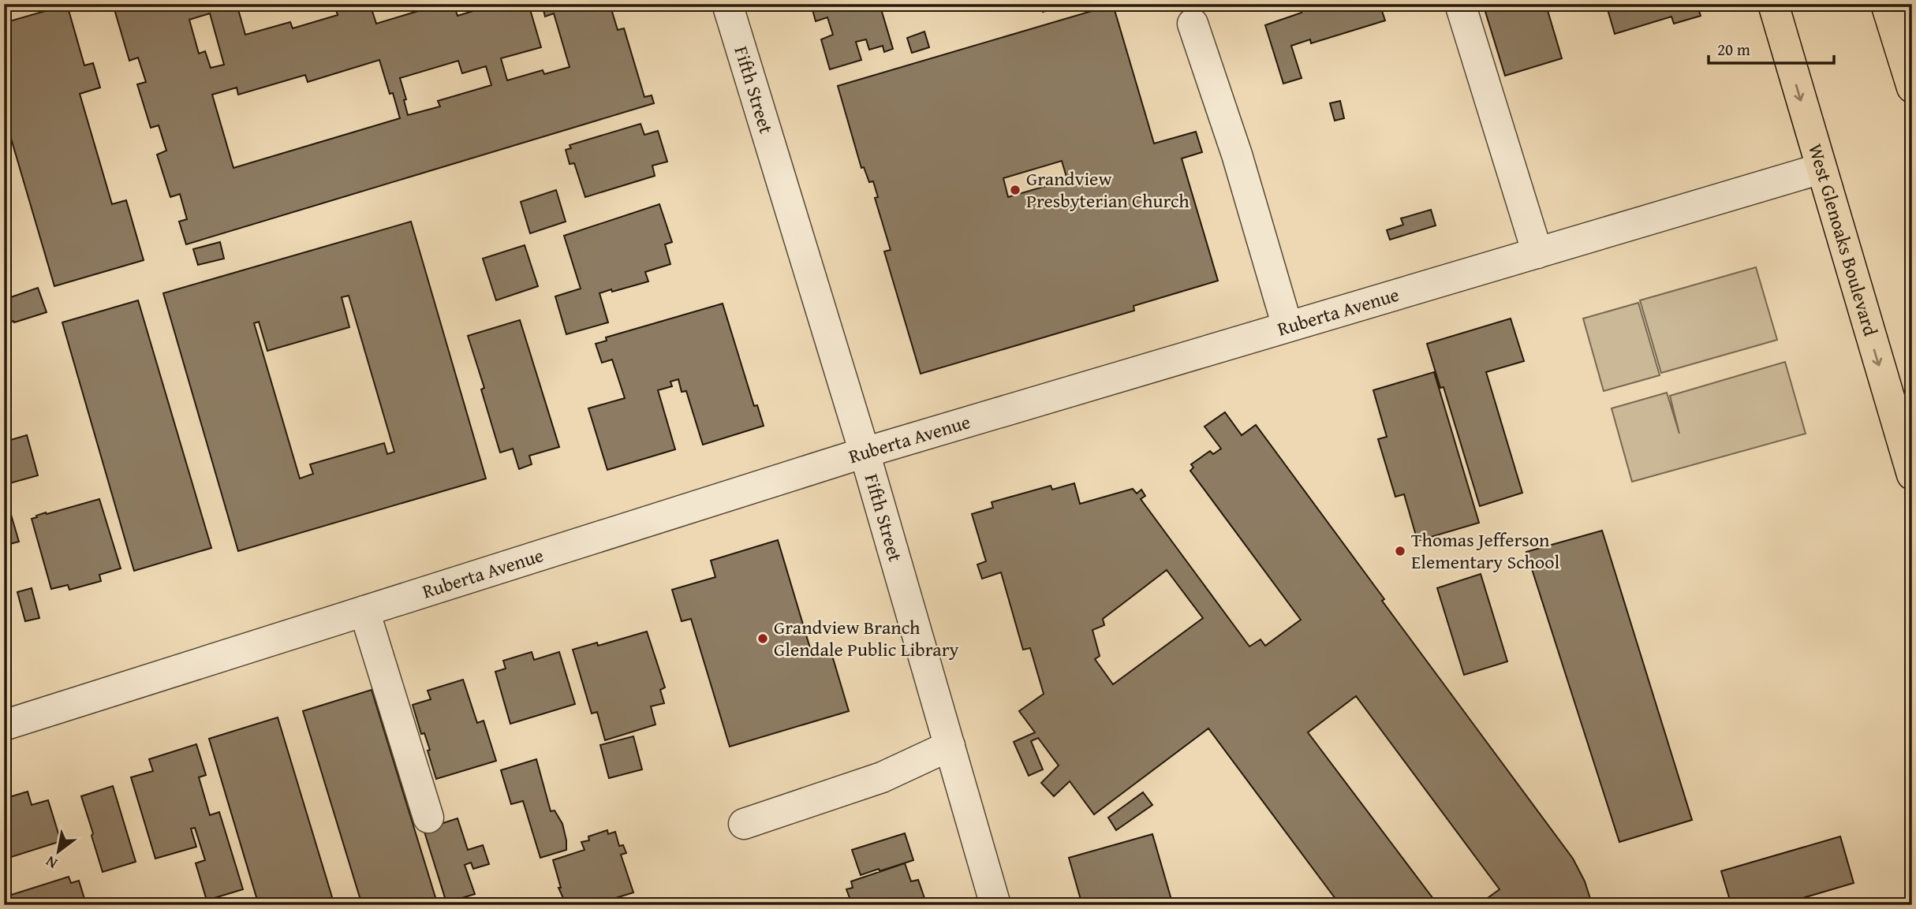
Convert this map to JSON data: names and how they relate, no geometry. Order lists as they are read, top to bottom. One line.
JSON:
{"streets":{"main road":["West Glenoaks Boulevard"],"street":["Fifth Street","Ruberta Avenue"]},"crossings":[["Fifth Street","Ruberta Avenue"],["West Glenoaks Boulevard","Ruberta Avenue"]],"one_way":["West Glenoaks Boulevard"],"places":["Grandview Presbyterian Church","Thomas Jefferson Elementary School","Grandview Branch Glendale Public Library"],"scale_bar":"20 m","north":"bottom left"}
